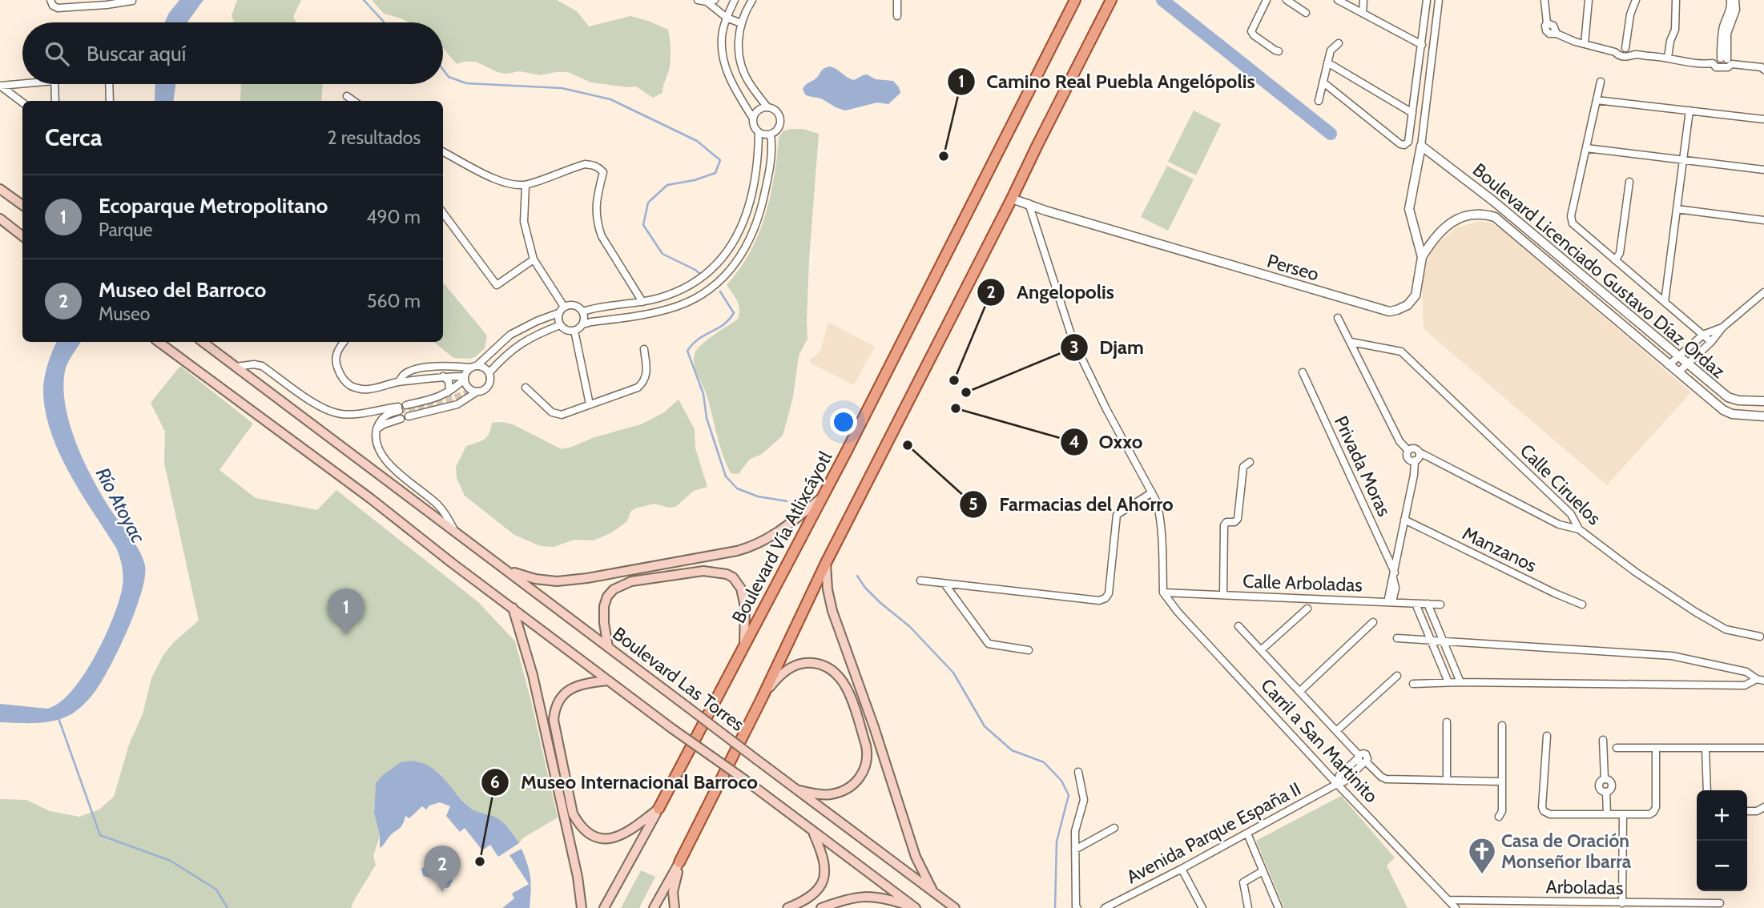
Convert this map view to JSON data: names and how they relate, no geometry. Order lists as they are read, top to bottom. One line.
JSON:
{"streets":{"main road":["Boulevard Vía Atlixcáyotl","Boulevard Las Torres"],"street":["Perseo","Boulevard Licenciado Gustavo Díaz Ordaz","Privada Moras","Calle Ciruelos","Manzanos","Calle Arboladas","Carril a San Martinito","Avenida Parque España II","Arboladas"]},"crossings":[["Perseo","Boulevard Licenciado Gustavo Díaz Ordaz"],["Calle Arboladas","Carril a San Martinito"],["Carril a San Martinito","Avenida Parque España II"],["Carril a San Martinito","Arboladas"]],"water":["Río Atoyac"],"places":{"other":["Camino Real Puebla Angelópolis","Angelopolis","Djam","Oxxo","Farmacias del Ahorro","Museo Internacional Barroco"],"church":["Casa de Oración Monseñor Ibarra"]},"page":{"search":"Buscar aquí","heading":["Cerca","2 resultados"],"list":[{"mark":"1","name":"Ecoparque Metropolitano","note":"Parque","value":"490 m"},{"mark":"2","name":"Museo del Barroco","note":"Museo","value":"560 m"}],"pins":["1","2"],"map_buttons":["+","−"]}}
